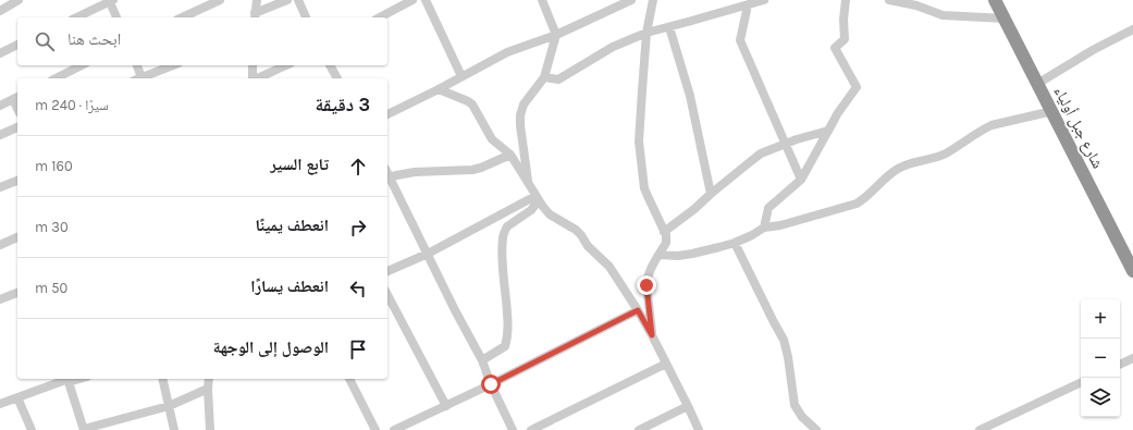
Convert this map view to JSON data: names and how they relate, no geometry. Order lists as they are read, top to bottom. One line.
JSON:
{"streets":{"highway":["شارع جبل أولياء"]},"page":{"search":"ابحث هنا","heading":["3 دقيقة","سيرًا · 240 m"],"list":[["تابع السير","160 m"],["انعطف يمينًا","30 m"],["انعطف يسارًا","50 m"],"الوصول إلى الوجهة"],"map_buttons":["+","−"]}}
